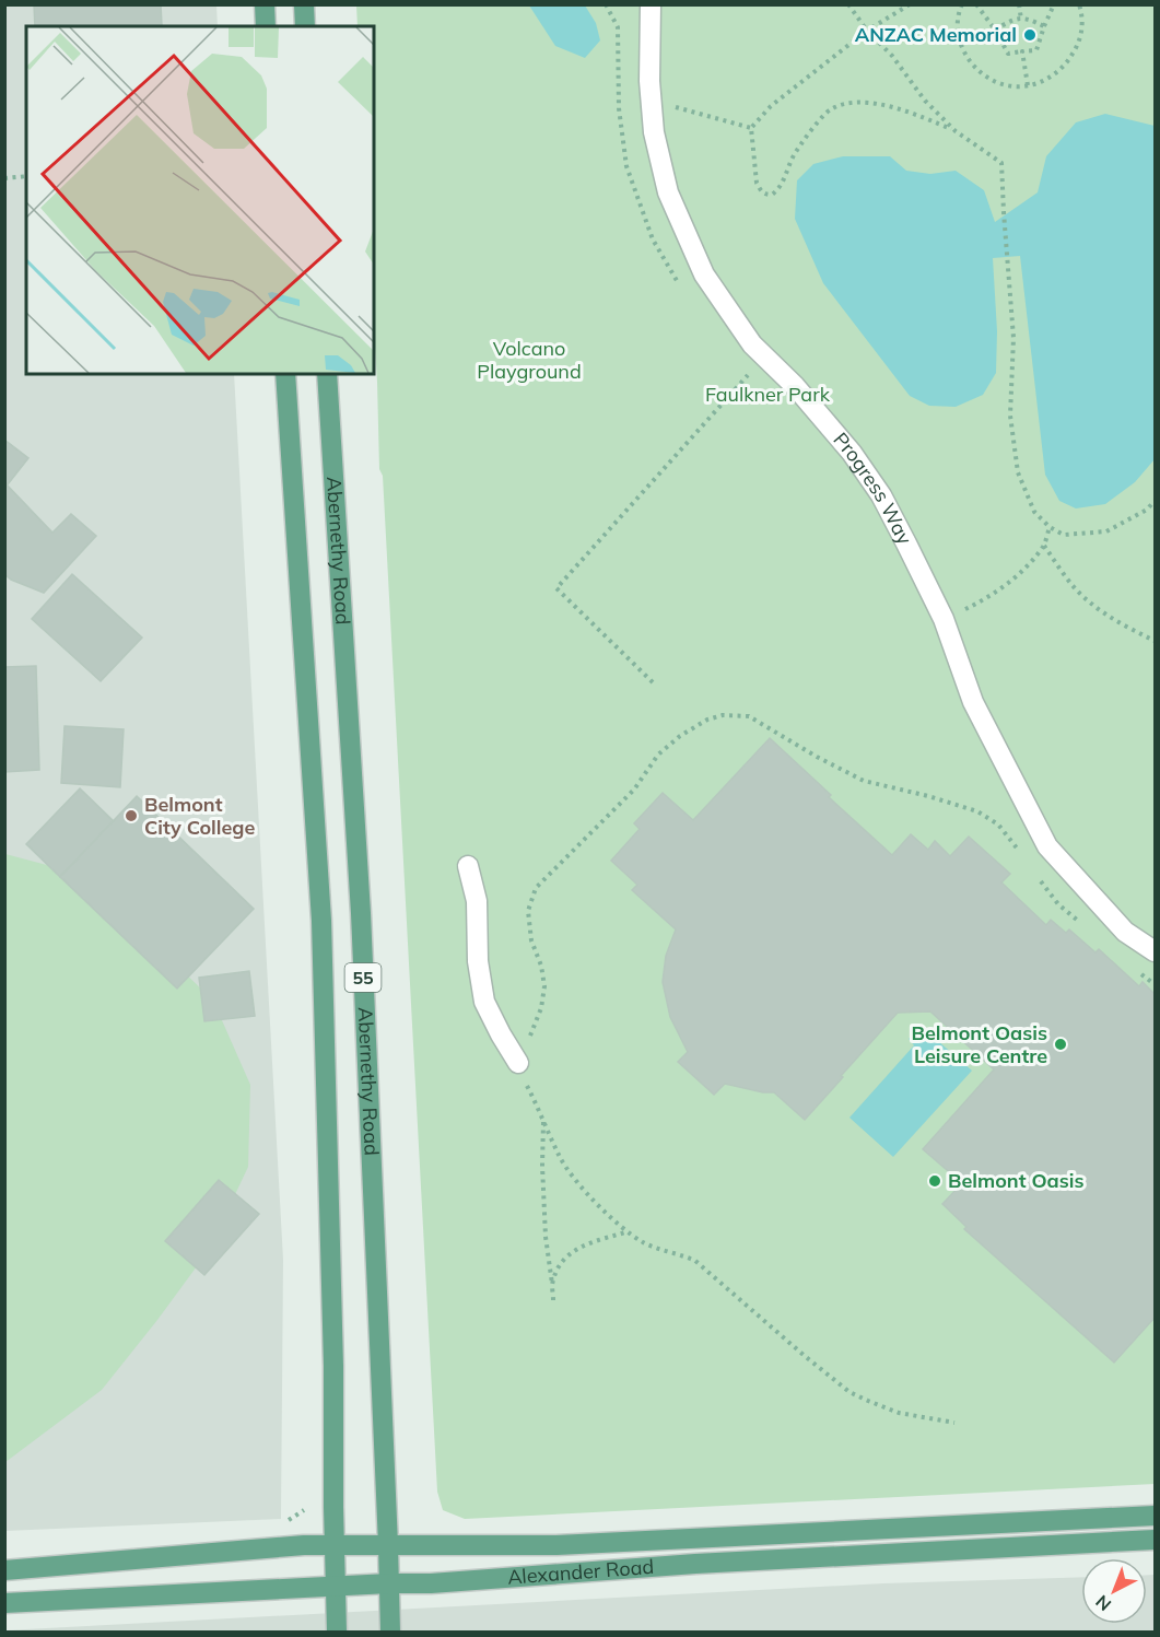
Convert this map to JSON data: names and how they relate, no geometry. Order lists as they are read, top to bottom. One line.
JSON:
{"streets":{"main road":["Abernethy Road","55","Alexander Road"],"lane":["Progress Way"]},"crossings":[["Abernethy Road","Alexander Road"]],"parks":["Volcano Playground","Faulkner Park"],"places":["ANZAC Memorial","Belmont City College","Belmont Oasis Leisure Centre","Belmont Oasis"],"north":"bottom left"}
